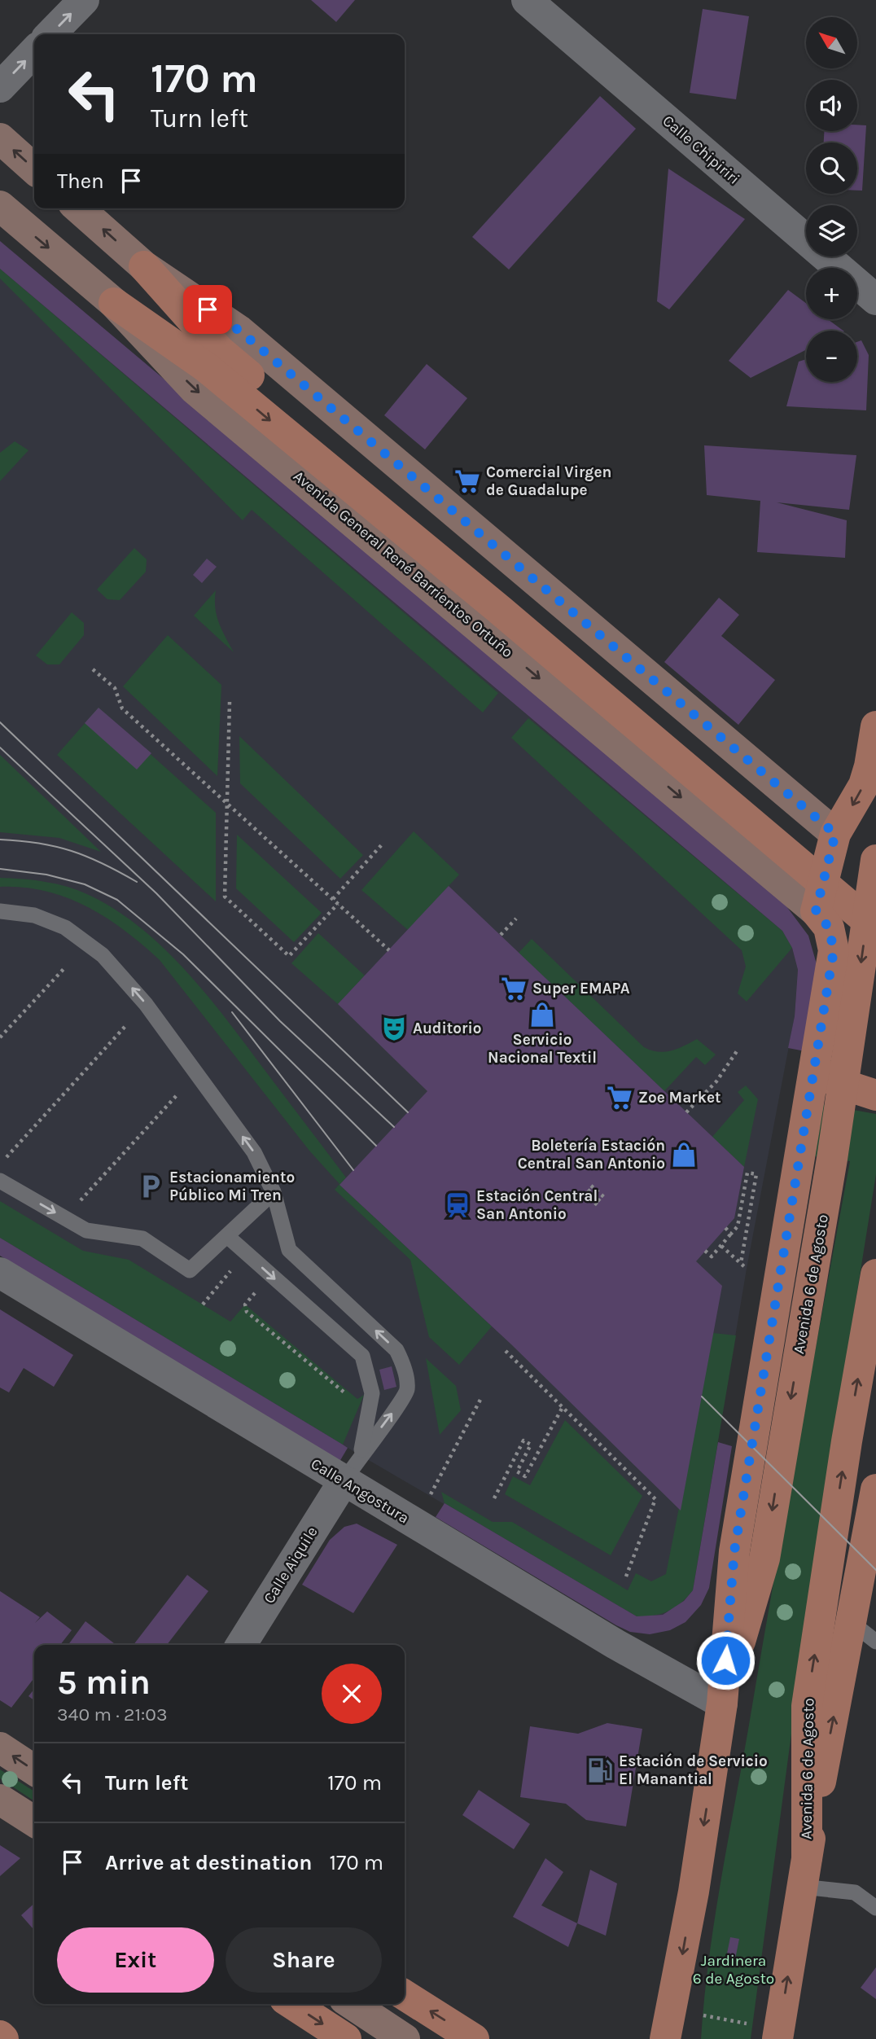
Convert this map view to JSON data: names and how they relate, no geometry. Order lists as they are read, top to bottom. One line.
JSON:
{"streets":{"main road":["Avenida General René Barrientos Ortuño","Avenida 6 de Agosto"],"street":["Calle Chipiriri","Calle Angostura","Calle Aiquile"]},"crossings":[["Avenida General René Barrientos Ortuño","Avenida 6 de Agosto"],["Avenida 6 de Agosto","Calle Angostura"],["Calle Angostura","Calle Aiquile"]],"parks":["Jardinera 6 de Agosto"],"places":{"supermarket":["Comercial Virgen de Guadalupe","Super EMAPA","Zoe Market"],"shop":["Servicio Nacional Textil","Boletería Estación Central San Antonio"],"theatre":["Auditorio"],"parking":["Estacionamiento Público Mi Tren"],"station":["Estación Central San Antonio"],"fuel station":["Estación de Servicio El Manantial"]},"north":"top left","page":{"map_buttons":["+","−"],"turn":["170 m","Turn left"],"then":"Then","heading":["5 min","340 m · 21:03"],"list":[{"name":"Turn left","value":"170 m"},{"name":"Arrive at destination","value":"170 m"}],"buttons":["Exit","Share"]}}
